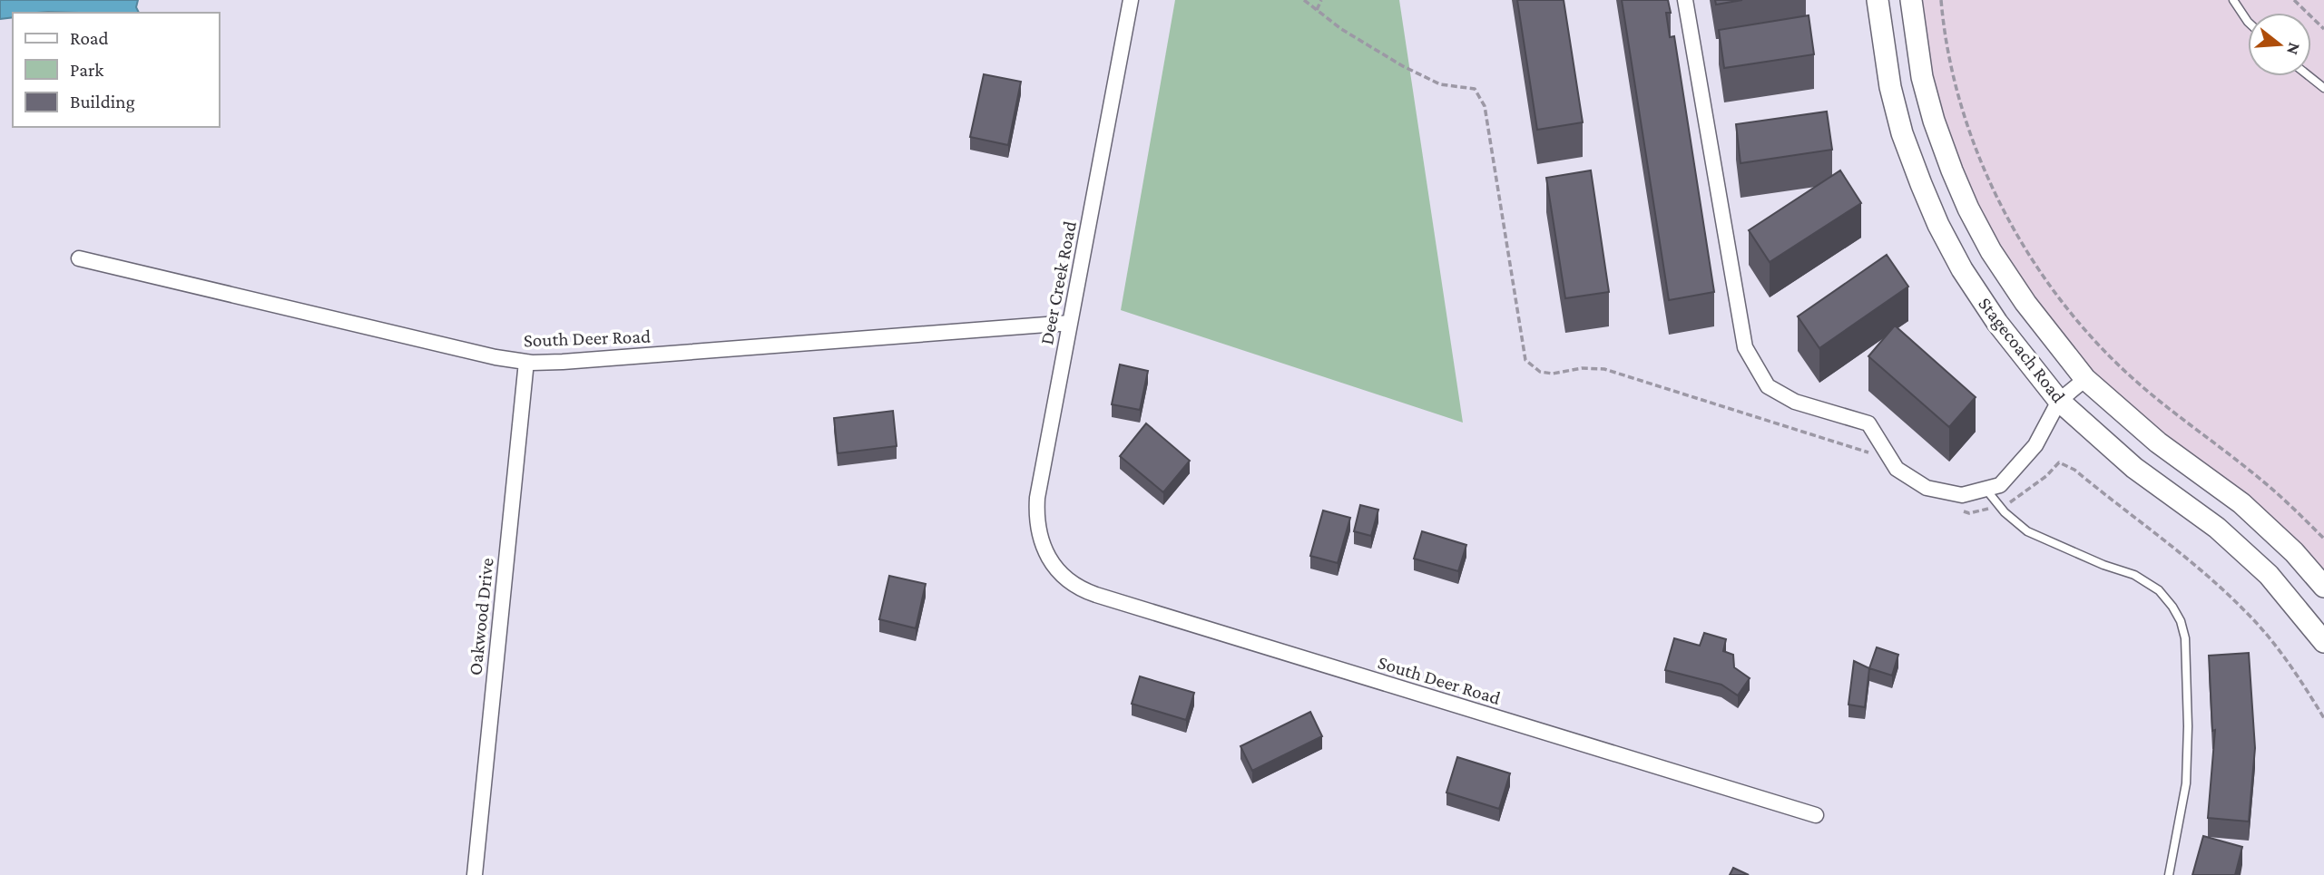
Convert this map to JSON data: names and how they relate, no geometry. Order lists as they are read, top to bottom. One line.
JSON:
{"streets":{"street":["Deer Creek Road","South Deer Road","Stagecoach Road","Oakwood Drive"]},"crossings":[["Deer Creek Road","South Deer Road"],["South Deer Road","Oakwood Drive"]],"legend":["Road","Park","Building"],"north":"right"}
